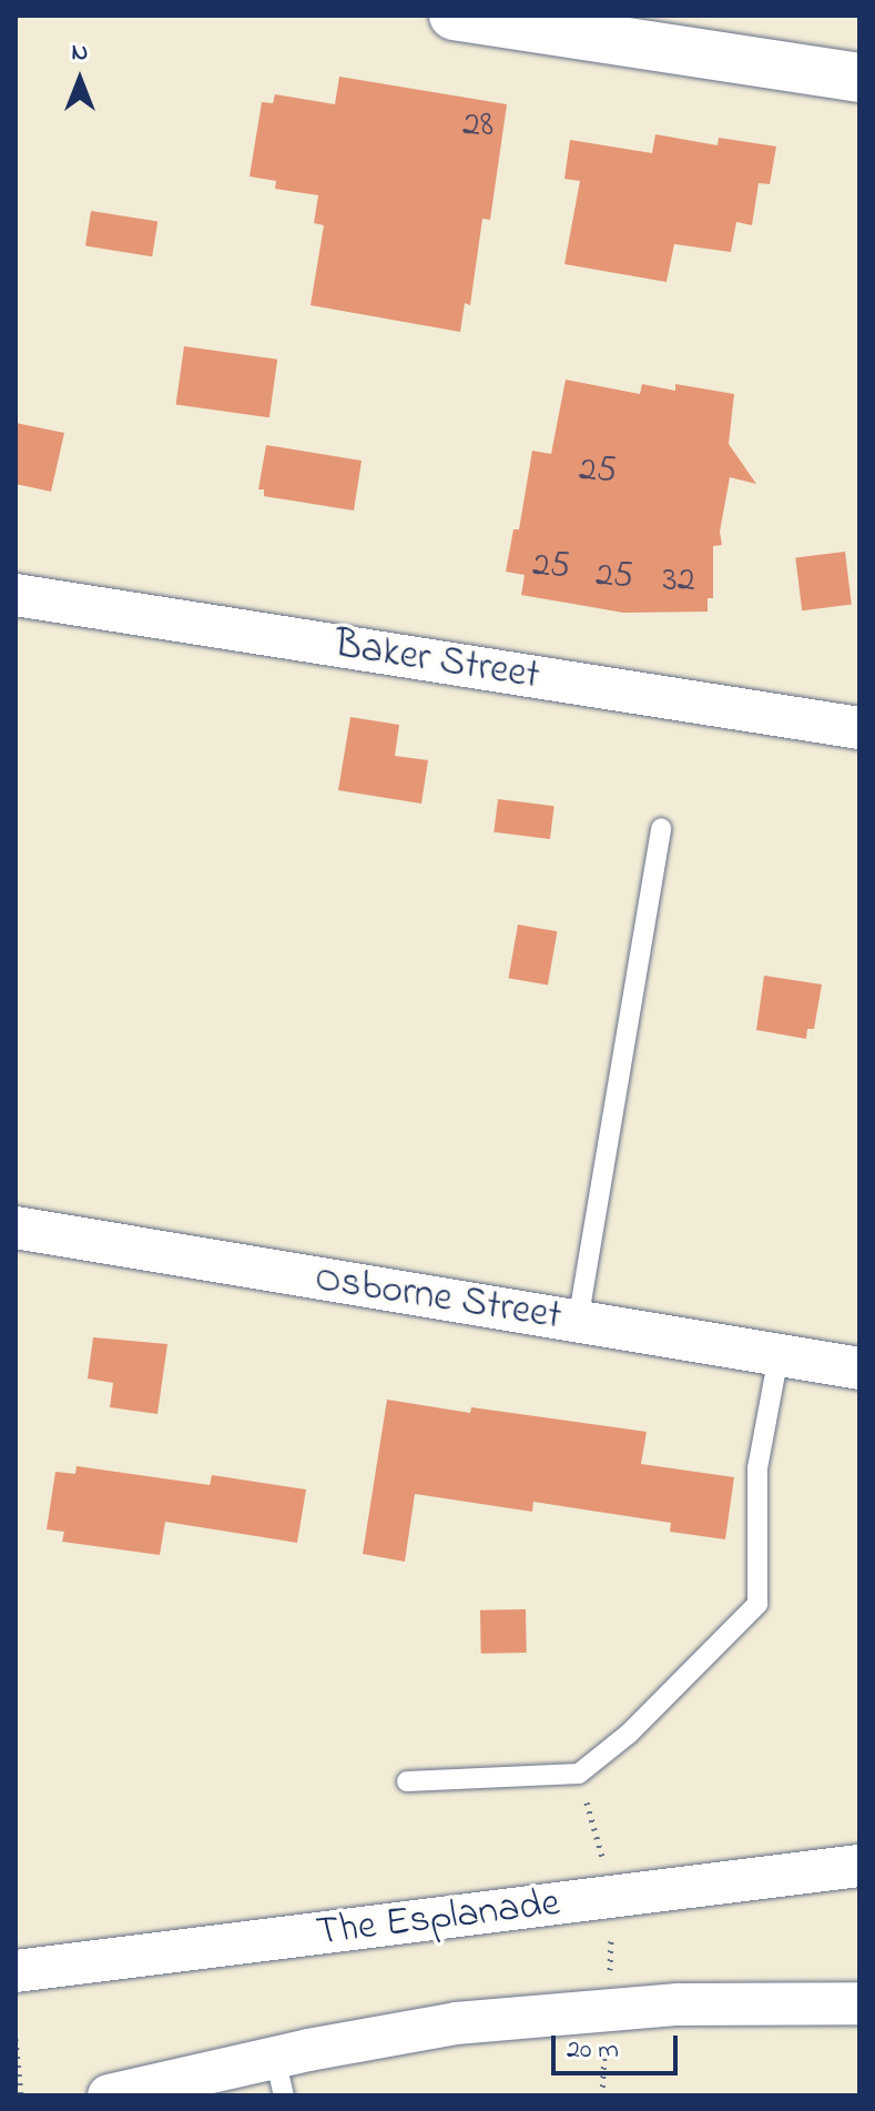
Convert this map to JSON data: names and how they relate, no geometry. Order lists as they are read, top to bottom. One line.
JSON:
{"streets":{"street":["Baker Street","Osborne Street","The Esplanade"]},"house_numbers":["28","25","25","25","32"],"scale_bar":"20 m","north":"top"}
